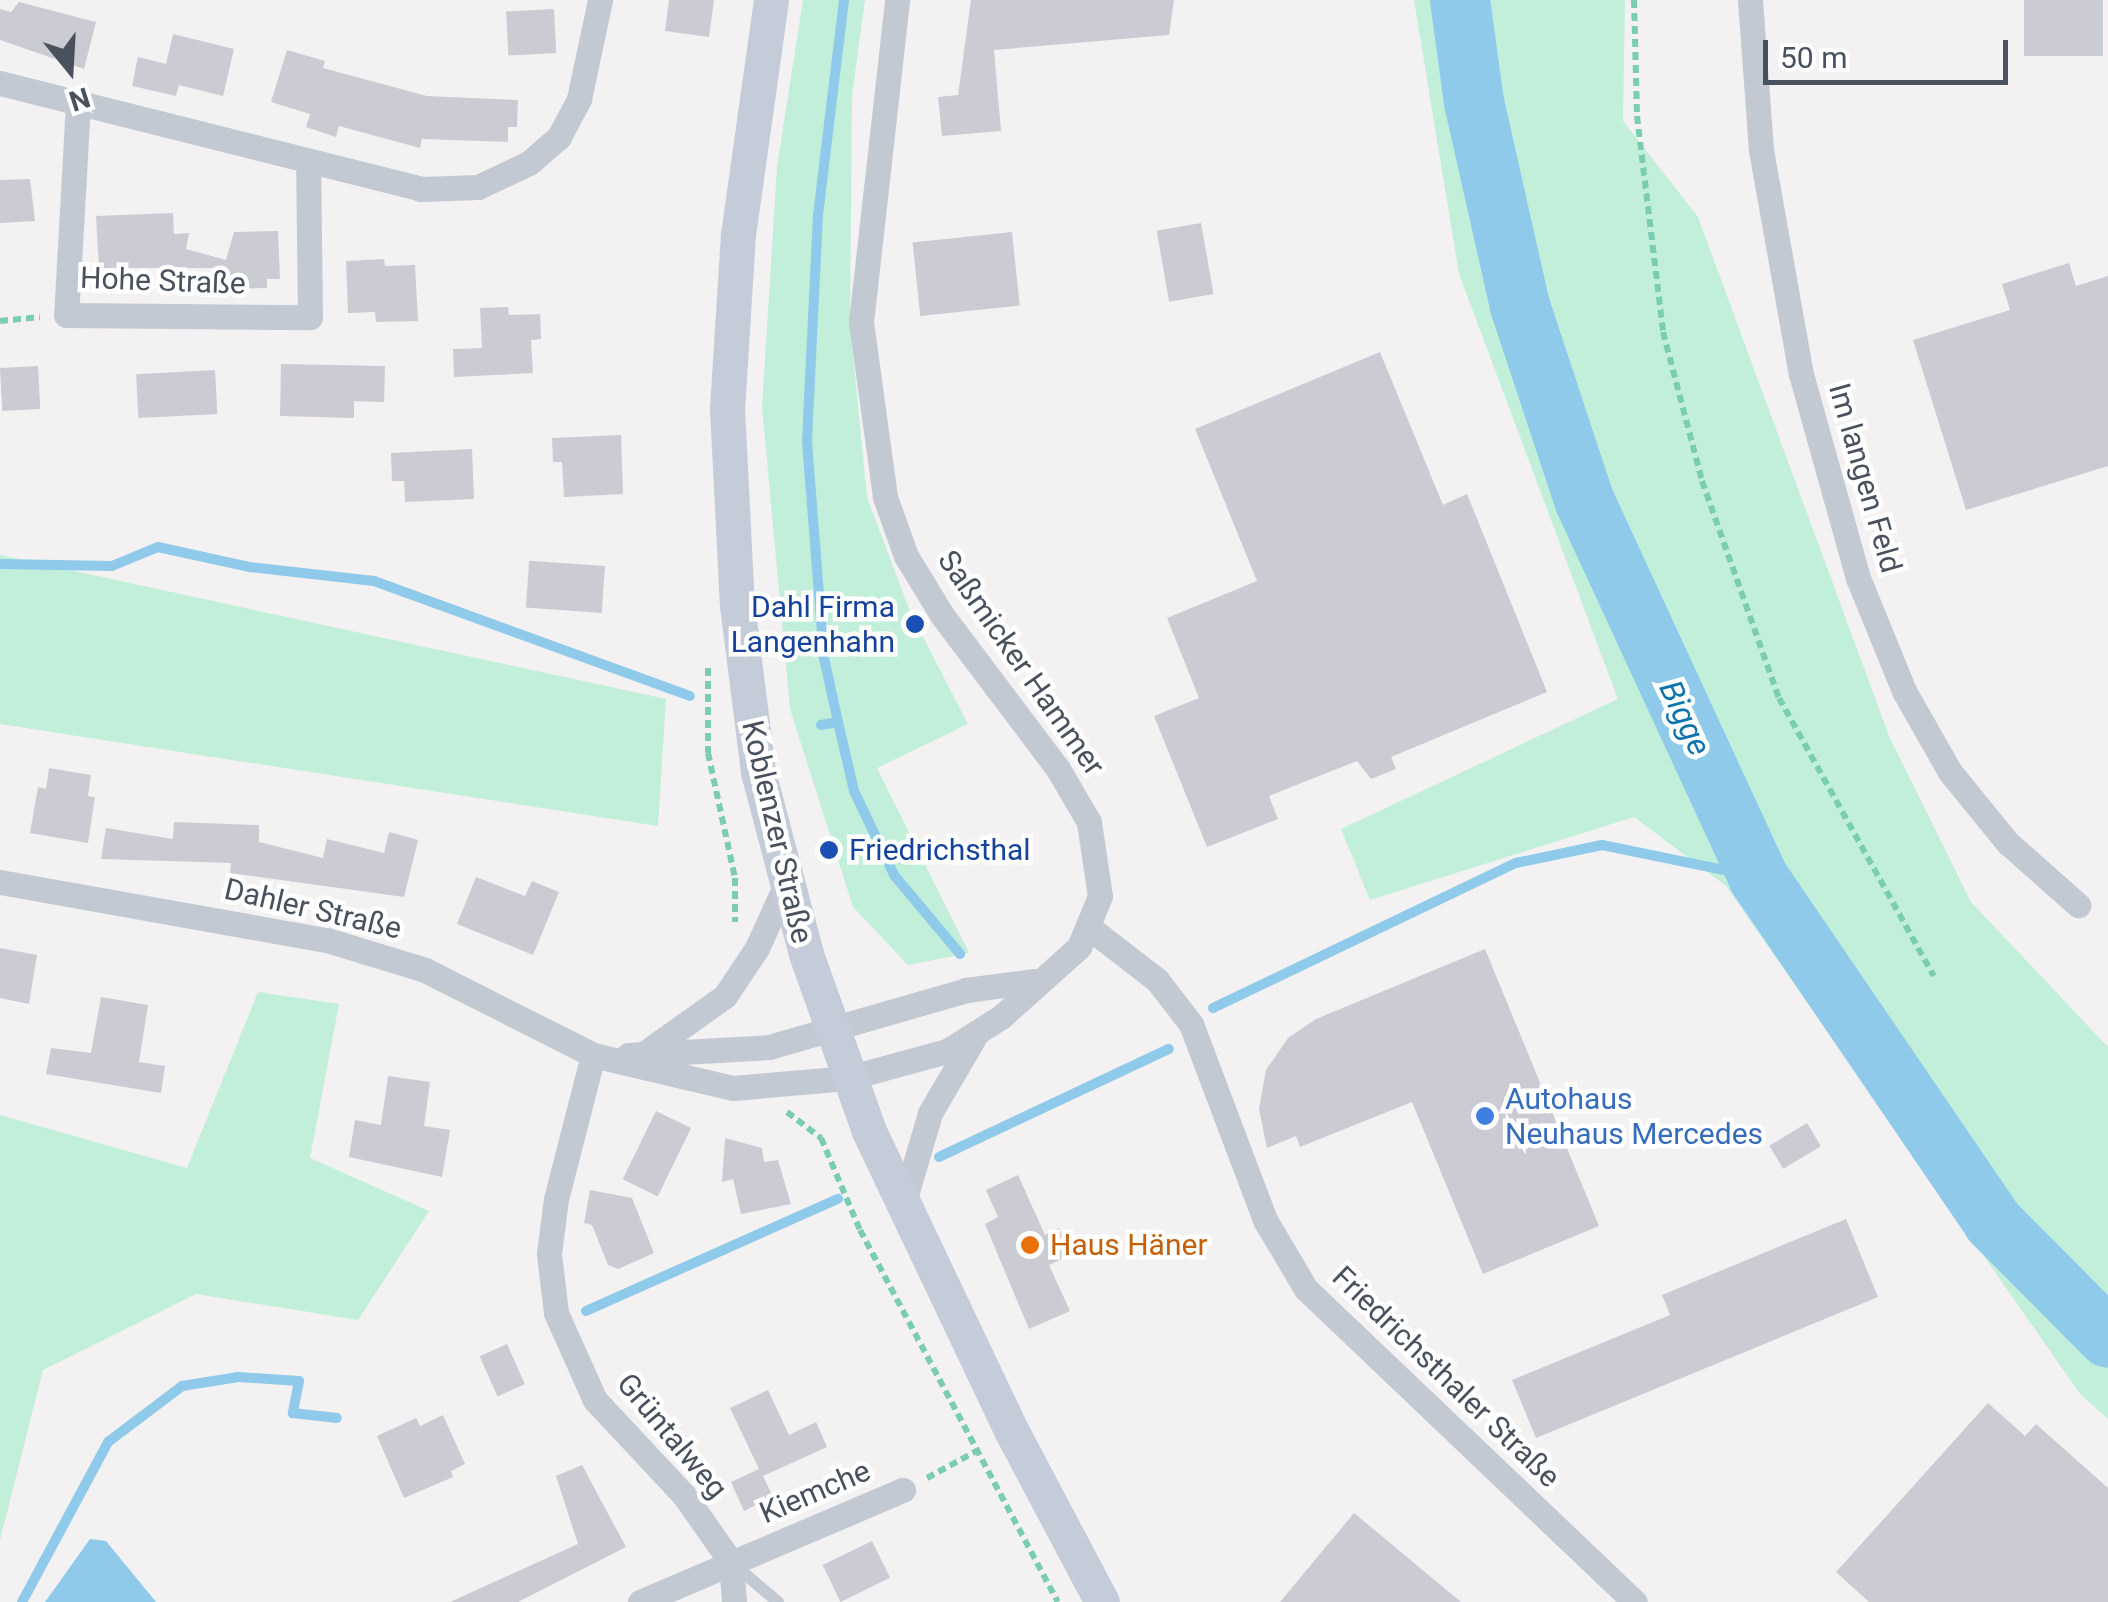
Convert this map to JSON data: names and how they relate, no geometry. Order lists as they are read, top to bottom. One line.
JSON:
{"streets":{"main road":["Koblenzer Straße"],"street":["Hohe Straße","Im langen Feld","Saßmicker Hammer","Dahler Straße","Friedrichsthaler Straße","Grüntalweg","Kiemche"]},"crossings":[["Saßmicker Hammer","Friedrichsthaler Straße"],["Koblenzer Straße","Dahler Straße"],["Koblenzer Straße","Kiemche"],["Dahler Straße","Grüntalweg"],["Grüntalweg","Kiemche"]],"water":["Bigge"],"places":["Dahl Firma Langenhahn","Friedrichsthal","Autohaus Neuhaus Mercedes","Haus Häner"],"scale_bar":"50 m","north":"bottom"}
